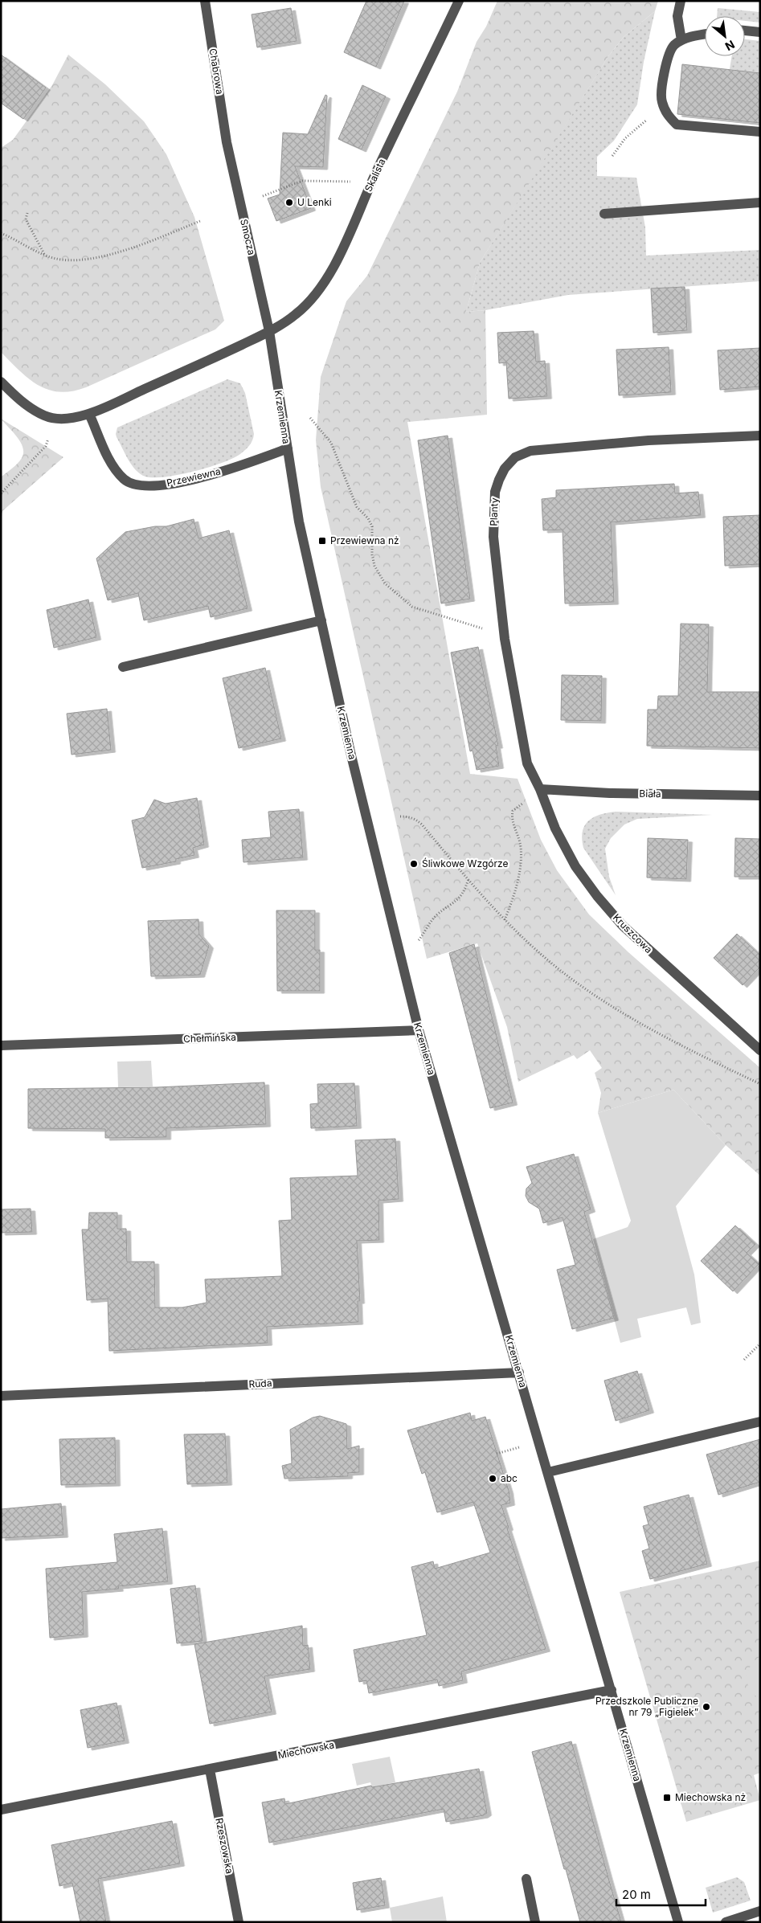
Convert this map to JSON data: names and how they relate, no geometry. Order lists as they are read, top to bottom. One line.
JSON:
{"streets":{"street":["Chabrowa","Skalista","Smocza","Krzemienna","Przewiewna","Planty","Biała","Kruszcowa","Chełmińska","Ruda","Miechowska","Rzeszowska"]},"crossings":[["Chabrowa","Smocza"],["Skalista","Smocza"],["Skalista","Krzemienna"],["Smocza","Krzemienna"],["Krzemienna","Przewiewna"],["Krzemienna","Chełmińska"],["Krzemienna","Ruda"],["Krzemienna","Miechowska"],["Planty","Biała"],["Planty","Kruszcowa"],["Biała","Kruszcowa"],["Miechowska","Rzeszowska"]],"places":{"other":["U Lenki","Śliwkowe Wzgórze","abc","Przedszkole Publiczne nr 79 „Figielek”"],"transit":["Przewiewna nż","Miechowska nż"]},"scale_bar":"20 m","north":"bottom right"}
